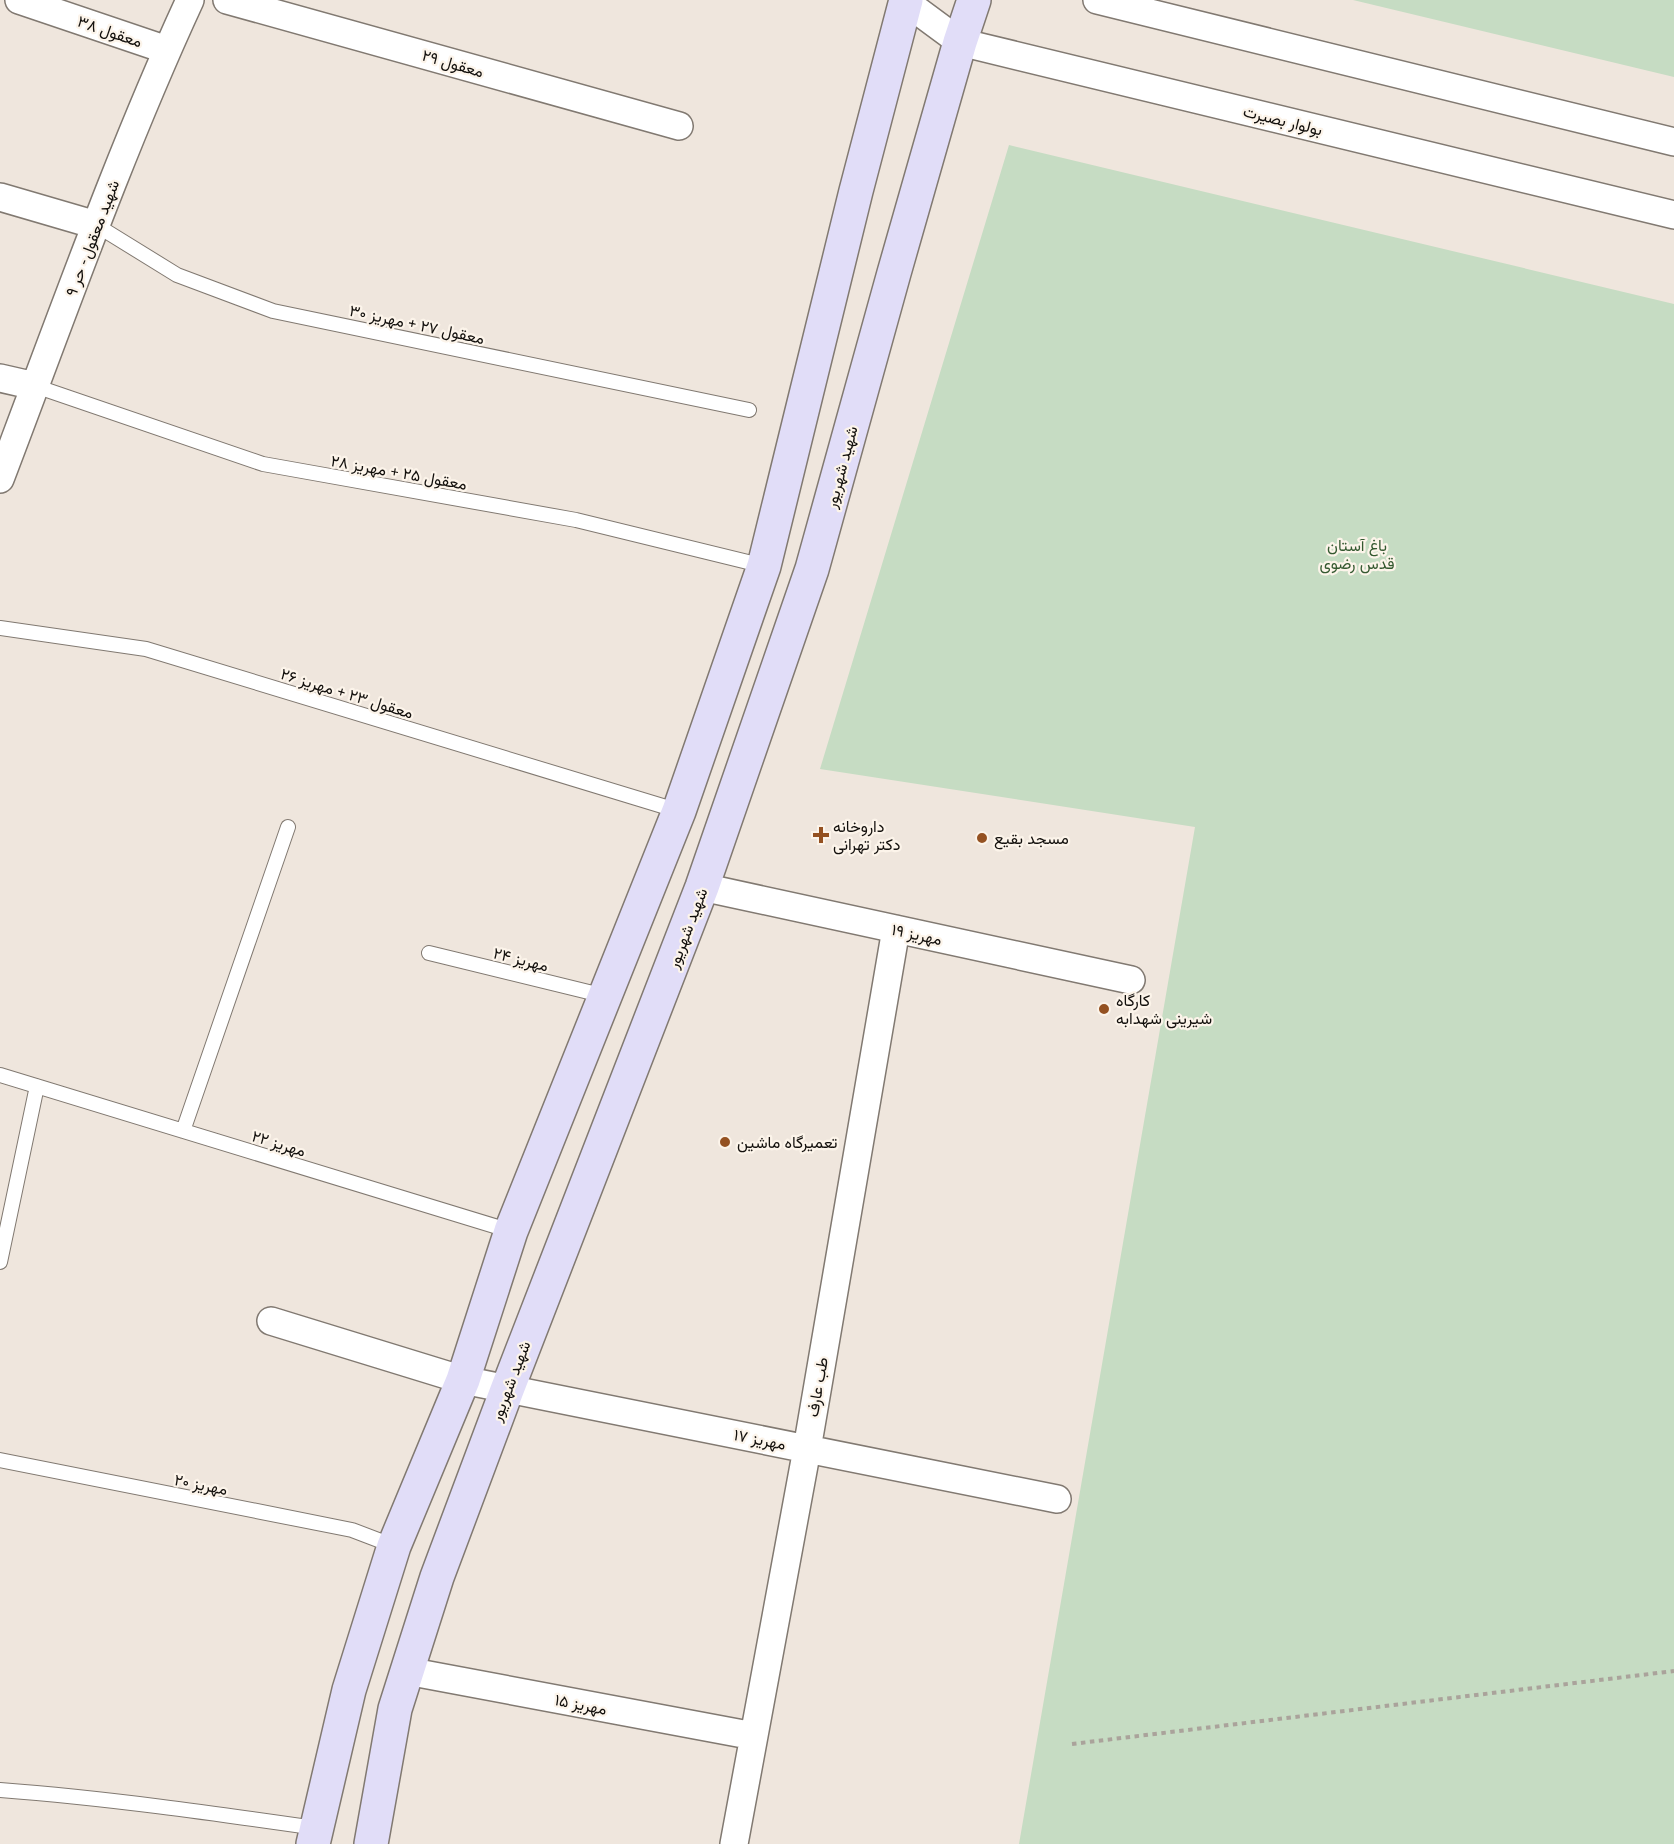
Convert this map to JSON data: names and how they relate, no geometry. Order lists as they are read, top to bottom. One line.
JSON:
{"streets":{"street":["معقول ۳۸","معقول ۲۹","بولوار بصیرت","شهید معقول - حر ۹","شهید شهریور","مهریز ۱۹","طب عارف","مهریز ۱۷","مهریز ۱۵"],"lane":["معقول ۲۷ + مهریز ۳۰","معقول ۲۵ + مهریز ۲۸","معقول ۲۳ + مهریز ۲۶","مهریز ۲۴","مهریز ۲۲","مهریز ۲۰"]},"crossings":[["معقول ۳۸","شهید معقول - حر ۹"],["بولوار بصیرت","شهید شهریور"],["شهید معقول - حر ۹","معقول ۲۷ + مهریز ۳۰"],["شهید معقول - حر ۹","معقول ۲۵ + مهریز ۲۸"],["شهید شهریور","مهریز ۱۹"],["شهید شهریور","مهریز ۱۷"],["شهید شهریور","مهریز ۱۵"],["مهریز ۱۹","طب عارف"],["طب عارف","مهریز ۱۷"],["طب عارف","مهریز ۱۵"]],"parks":["باغ آستان قدس رضوی"],"places":{"health":["داروخانه دکتر تهرانی"],"other":["مسجد بقیع","کارگاه شیرینی شهدابه","تعمیرگاه ماشین"]}}
